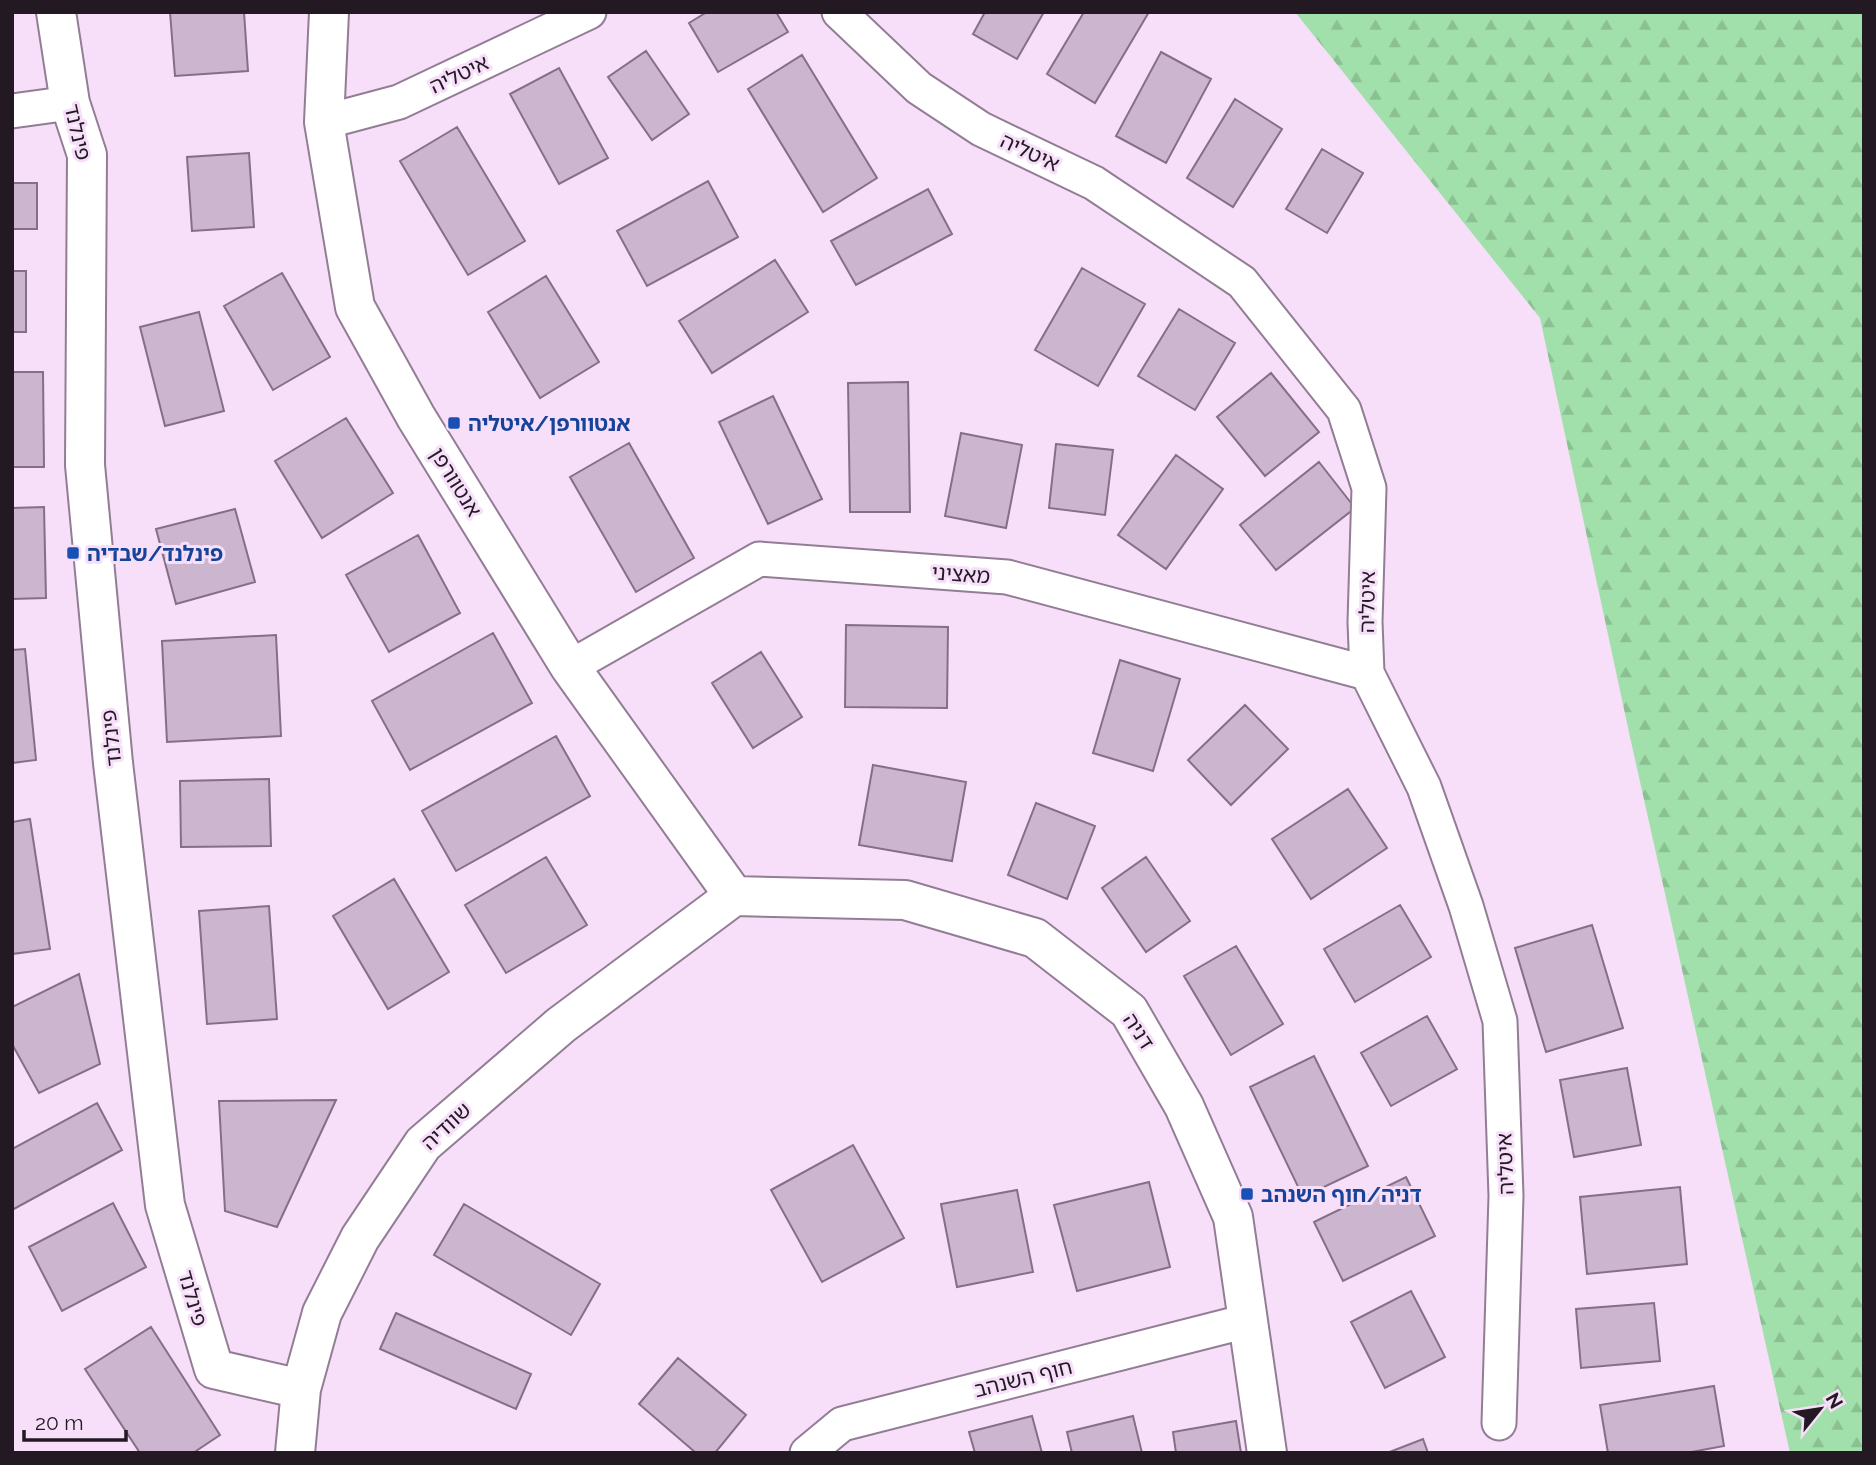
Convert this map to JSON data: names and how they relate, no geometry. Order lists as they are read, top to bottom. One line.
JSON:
{"streets":{"street":["איטליה","פינלנד","אנטוורפן","מאציני","דניה","שוודיה","חוף השנהב"]},"crossings":[["איטליה","אנטוורפן"],["איטליה","מאציני"],["פינלנד","שוודיה"],["אנטוורפן","מאציני"],["אנטוורפן","דניה"],["אנטוורפן","שוודיה"],["דניה","שוודיה"],["דניה","חוף השנהב"]],"places":{"transit":["אנטוורפן/איטליה","פינלנד/שבדיה","דניה/חוף השנהב"]},"scale_bar":"20 m","north":"top right"}
